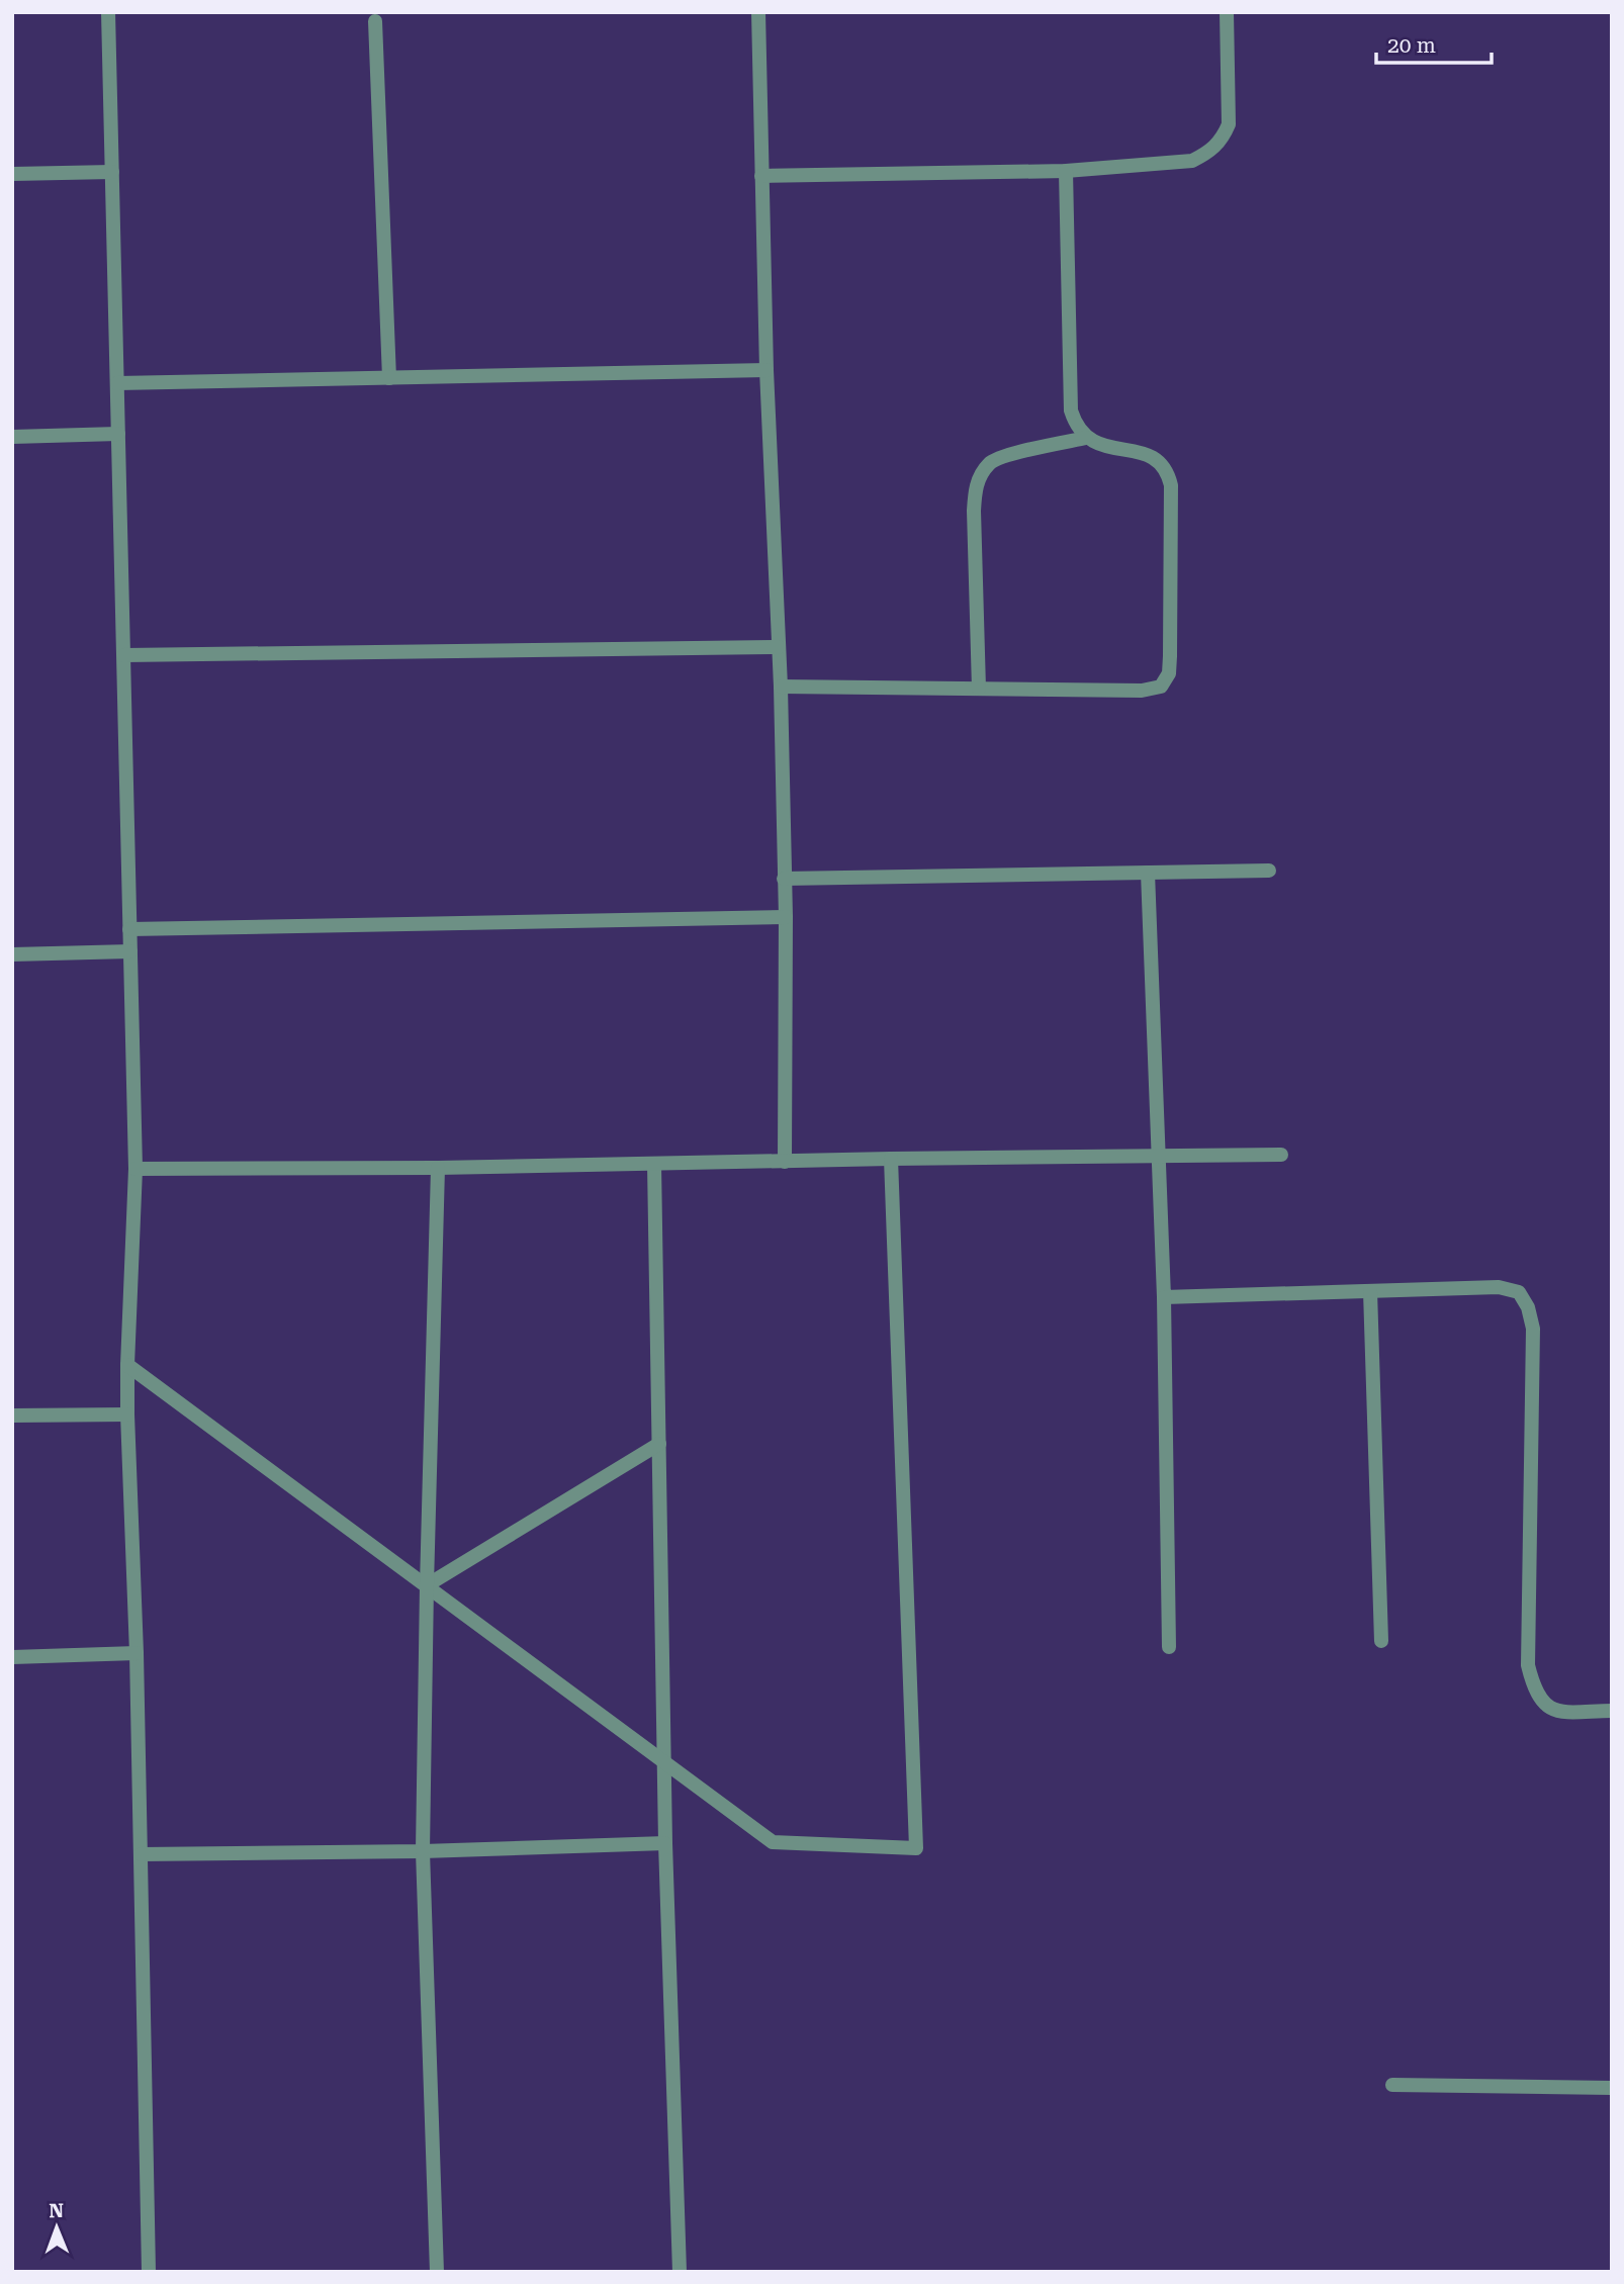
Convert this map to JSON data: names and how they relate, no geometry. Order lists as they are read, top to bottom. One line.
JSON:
{"scale_bar":"20 m","north":"top"}
